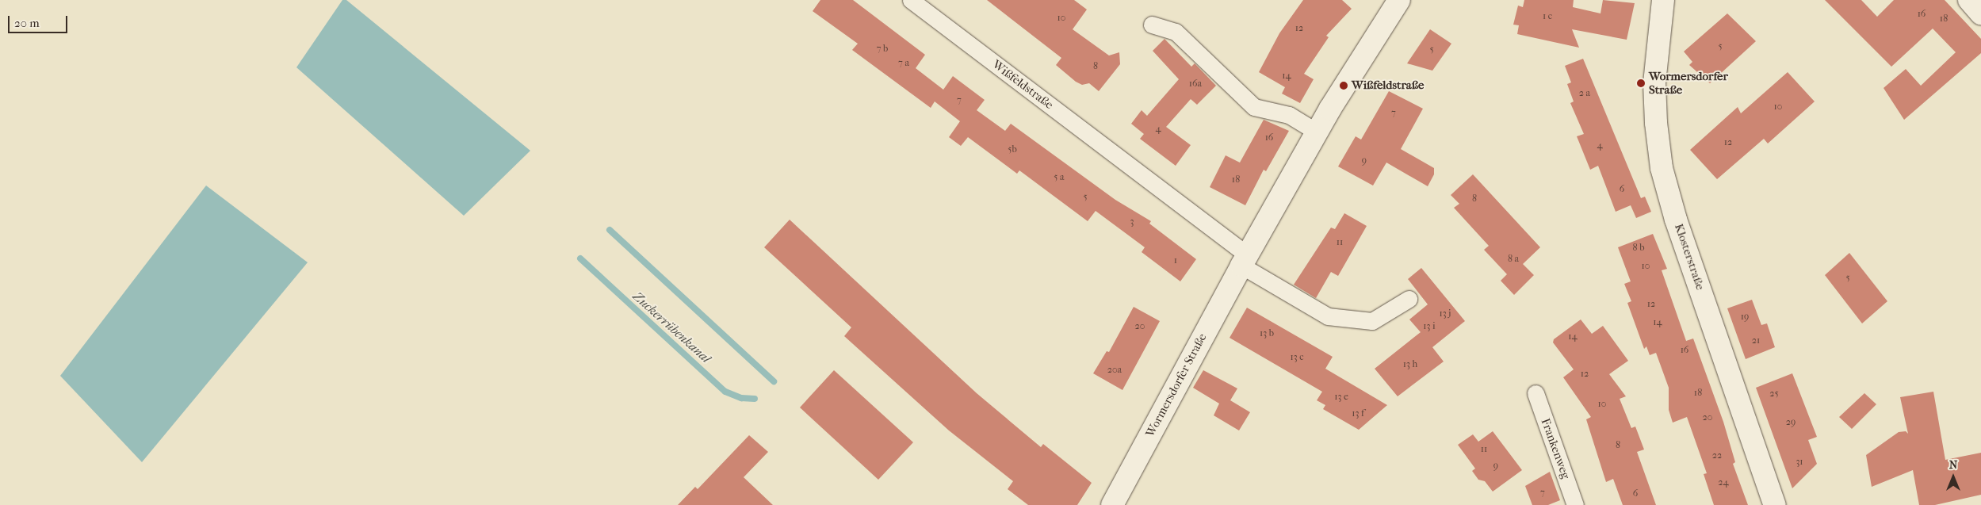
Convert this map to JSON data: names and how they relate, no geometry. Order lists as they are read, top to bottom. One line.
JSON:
{"streets":{"street":["Wißfeldstraße","Klosterstraße","Wormersdorfer Straße","Frankenweg"]},"crossings":[["Wißfeldstraße","Wormersdorfer Straße"]],"water":["Zuckerrübenkanal"],"places":["Wormersdorfer Straße","Wißfeldstraße"],"house_numbers":["16","1 c","10","18","12","5","7 b","5","7 a","8","14","16a","2 a","7","10","7","4","16","12","4","5b","9","5 a","18","6","5","8","3","11","8 b","8 a","1","10","5","12","13 j","19","14","20","13 i","13 b","14","21","16","13 c","13 h","20a","12","18","25","13 e","10","13 f","20","29","8","11","22","31","9","24","7","6"],"scale_bar":"20 m","north":"top"}
